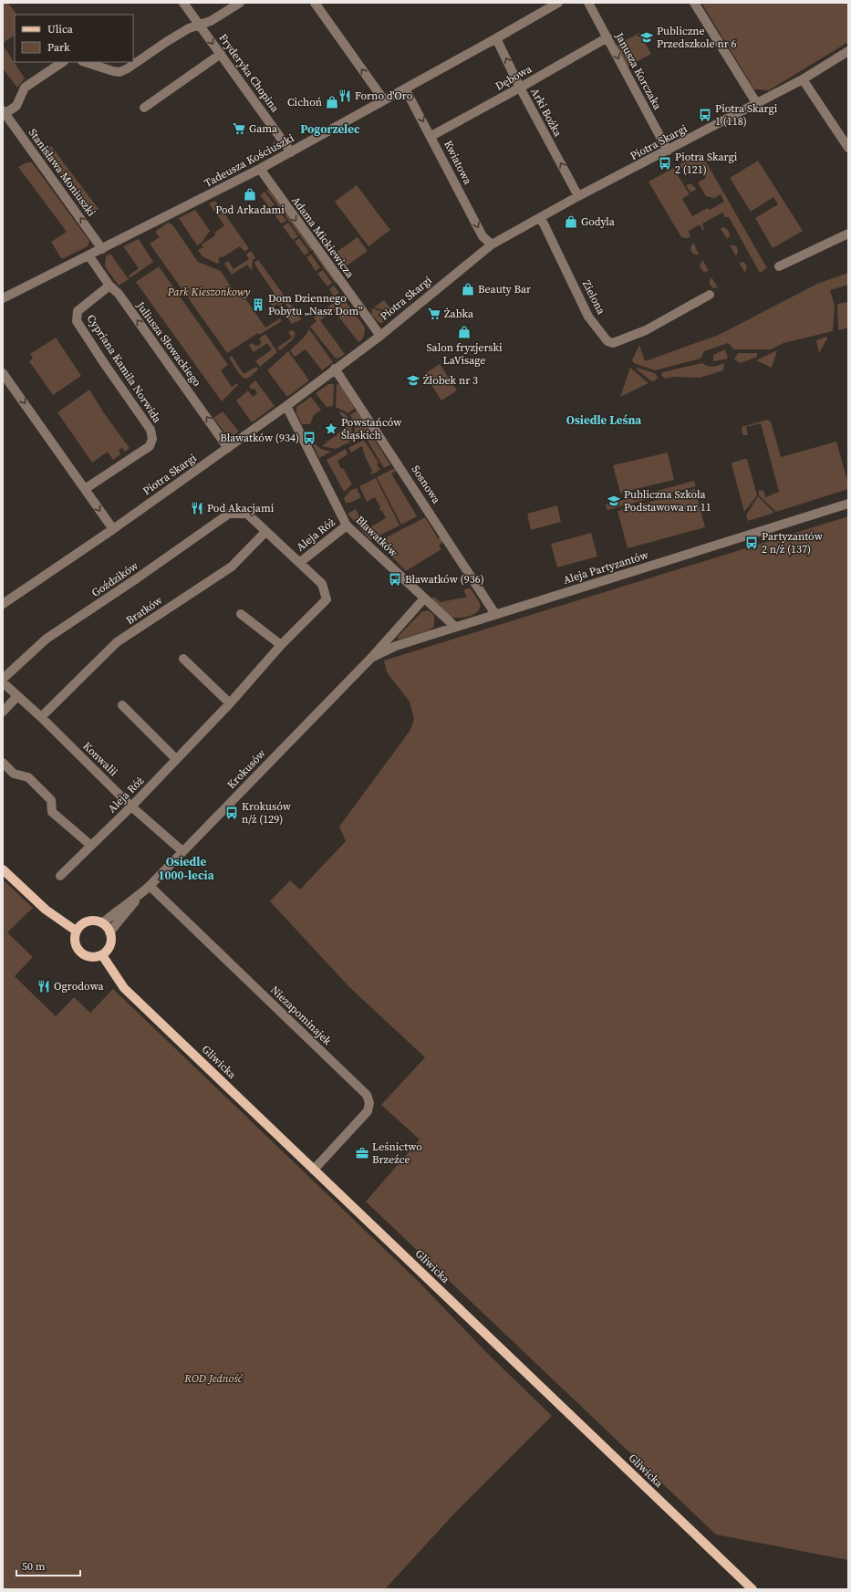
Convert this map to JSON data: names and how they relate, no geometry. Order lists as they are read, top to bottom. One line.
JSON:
{"streets":{"main road":["Gliwicka"],"street":["Janusza Korczaka","Fryderyka Chopina","Dębowa","Arki Bożka","Piotra Skargi","Tadeusza Kościuszki","Kwiatowa","Stanisława Moniuszki","Adama Mickiewicza","Zielona","Juliusza Słowackiego","Cypriana Kamila Norwida","Sosnowa","Aleja Róż","Bławatków","Aleja Partyzantów","Goździków","Bratków","Konwalii","Krokusów","Niezapominajek"]},"crossings":[["Janusza Korczaka","Dębowa"],["Janusza Korczaka","Piotra Skargi"],["Fryderyka Chopina","Tadeusza Kościuszki"],["Dębowa","Arki Bożka"],["Dębowa","Kwiatowa"],["Arki Bożka","Piotra Skargi"],["Arki Bożka","Tadeusza Kościuszki"],["Piotra Skargi","Kwiatowa"],["Piotra Skargi","Adama Mickiewicza"],["Piotra Skargi","Zielona"],["Piotra Skargi","Juliusza Słowackiego"],["Piotra Skargi","Sosnowa"],["Piotra Skargi","Bławatków"],["Tadeusza Kościuszki","Kwiatowa"],["Tadeusza Kościuszki","Stanisława Moniuszki"],["Tadeusza Kościuszki","Adama Mickiewicza"],["Tadeusza Kościuszki","Juliusza Słowackiego"],["Juliusza Słowackiego","Cypriana Kamila Norwida"],["Sosnowa","Aleja Partyzantów"],["Aleja Róż","Bławatków"],["Aleja Róż","Goździków"],["Aleja Róż","Bratków"],["Aleja Róż","Konwalii"],["Bławatków","Aleja Partyzantów"],["Bławatków","Krokusów"],["Aleja Partyzantów","Krokusów"],["Bratków","Konwalii"],["Konwalii","Krokusów"],["Krokusów","Niezapominajek"],["Krokusów","Gliwicka"],["Niezapominajek","Gliwicka"]],"one_way":["Janusza Korczaka","Arki Bożka","Kwiatowa","Stanisława Moniuszki","Adama Mickiewicza","Juliusza Słowackiego"],"districts":["Pogorzelec","Osiedle Leśna","Osiedle 1000-lecia"],"parks":["Park Kieszonkowy","ROD Jedność"],"places":{"school or university":["Publiczne Przedszkole nr 6","Żłobek nr 3","Publiczna Szkoła Podstawowa nr 11"],"restaurant":["Forno d'Oro","Pod Akacjami","Ogrodowa"],"shop":["Cichoń","Pod Arkadami","Godyla","Beauty Bar","Salon fryzjerski LaVisage"],"bus stop":["Piotra Skargi 1 (118)","Piotra Skargi 2 (121)","Bławatków (934)","Partyzantów 2 n/ż (137)","Bławatków (936)","Krokusów n/ż (129)"],"supermarket":["Gama","Żabka"],"building":["Dom Dziennego Pobytu „Nasz Dom”"],"place":["Powstańców Śląskich"],"office":["Leśnictwo Brzeźce"]},"legend":["Ulica","Park"],"scale_bar":"50 m"}
